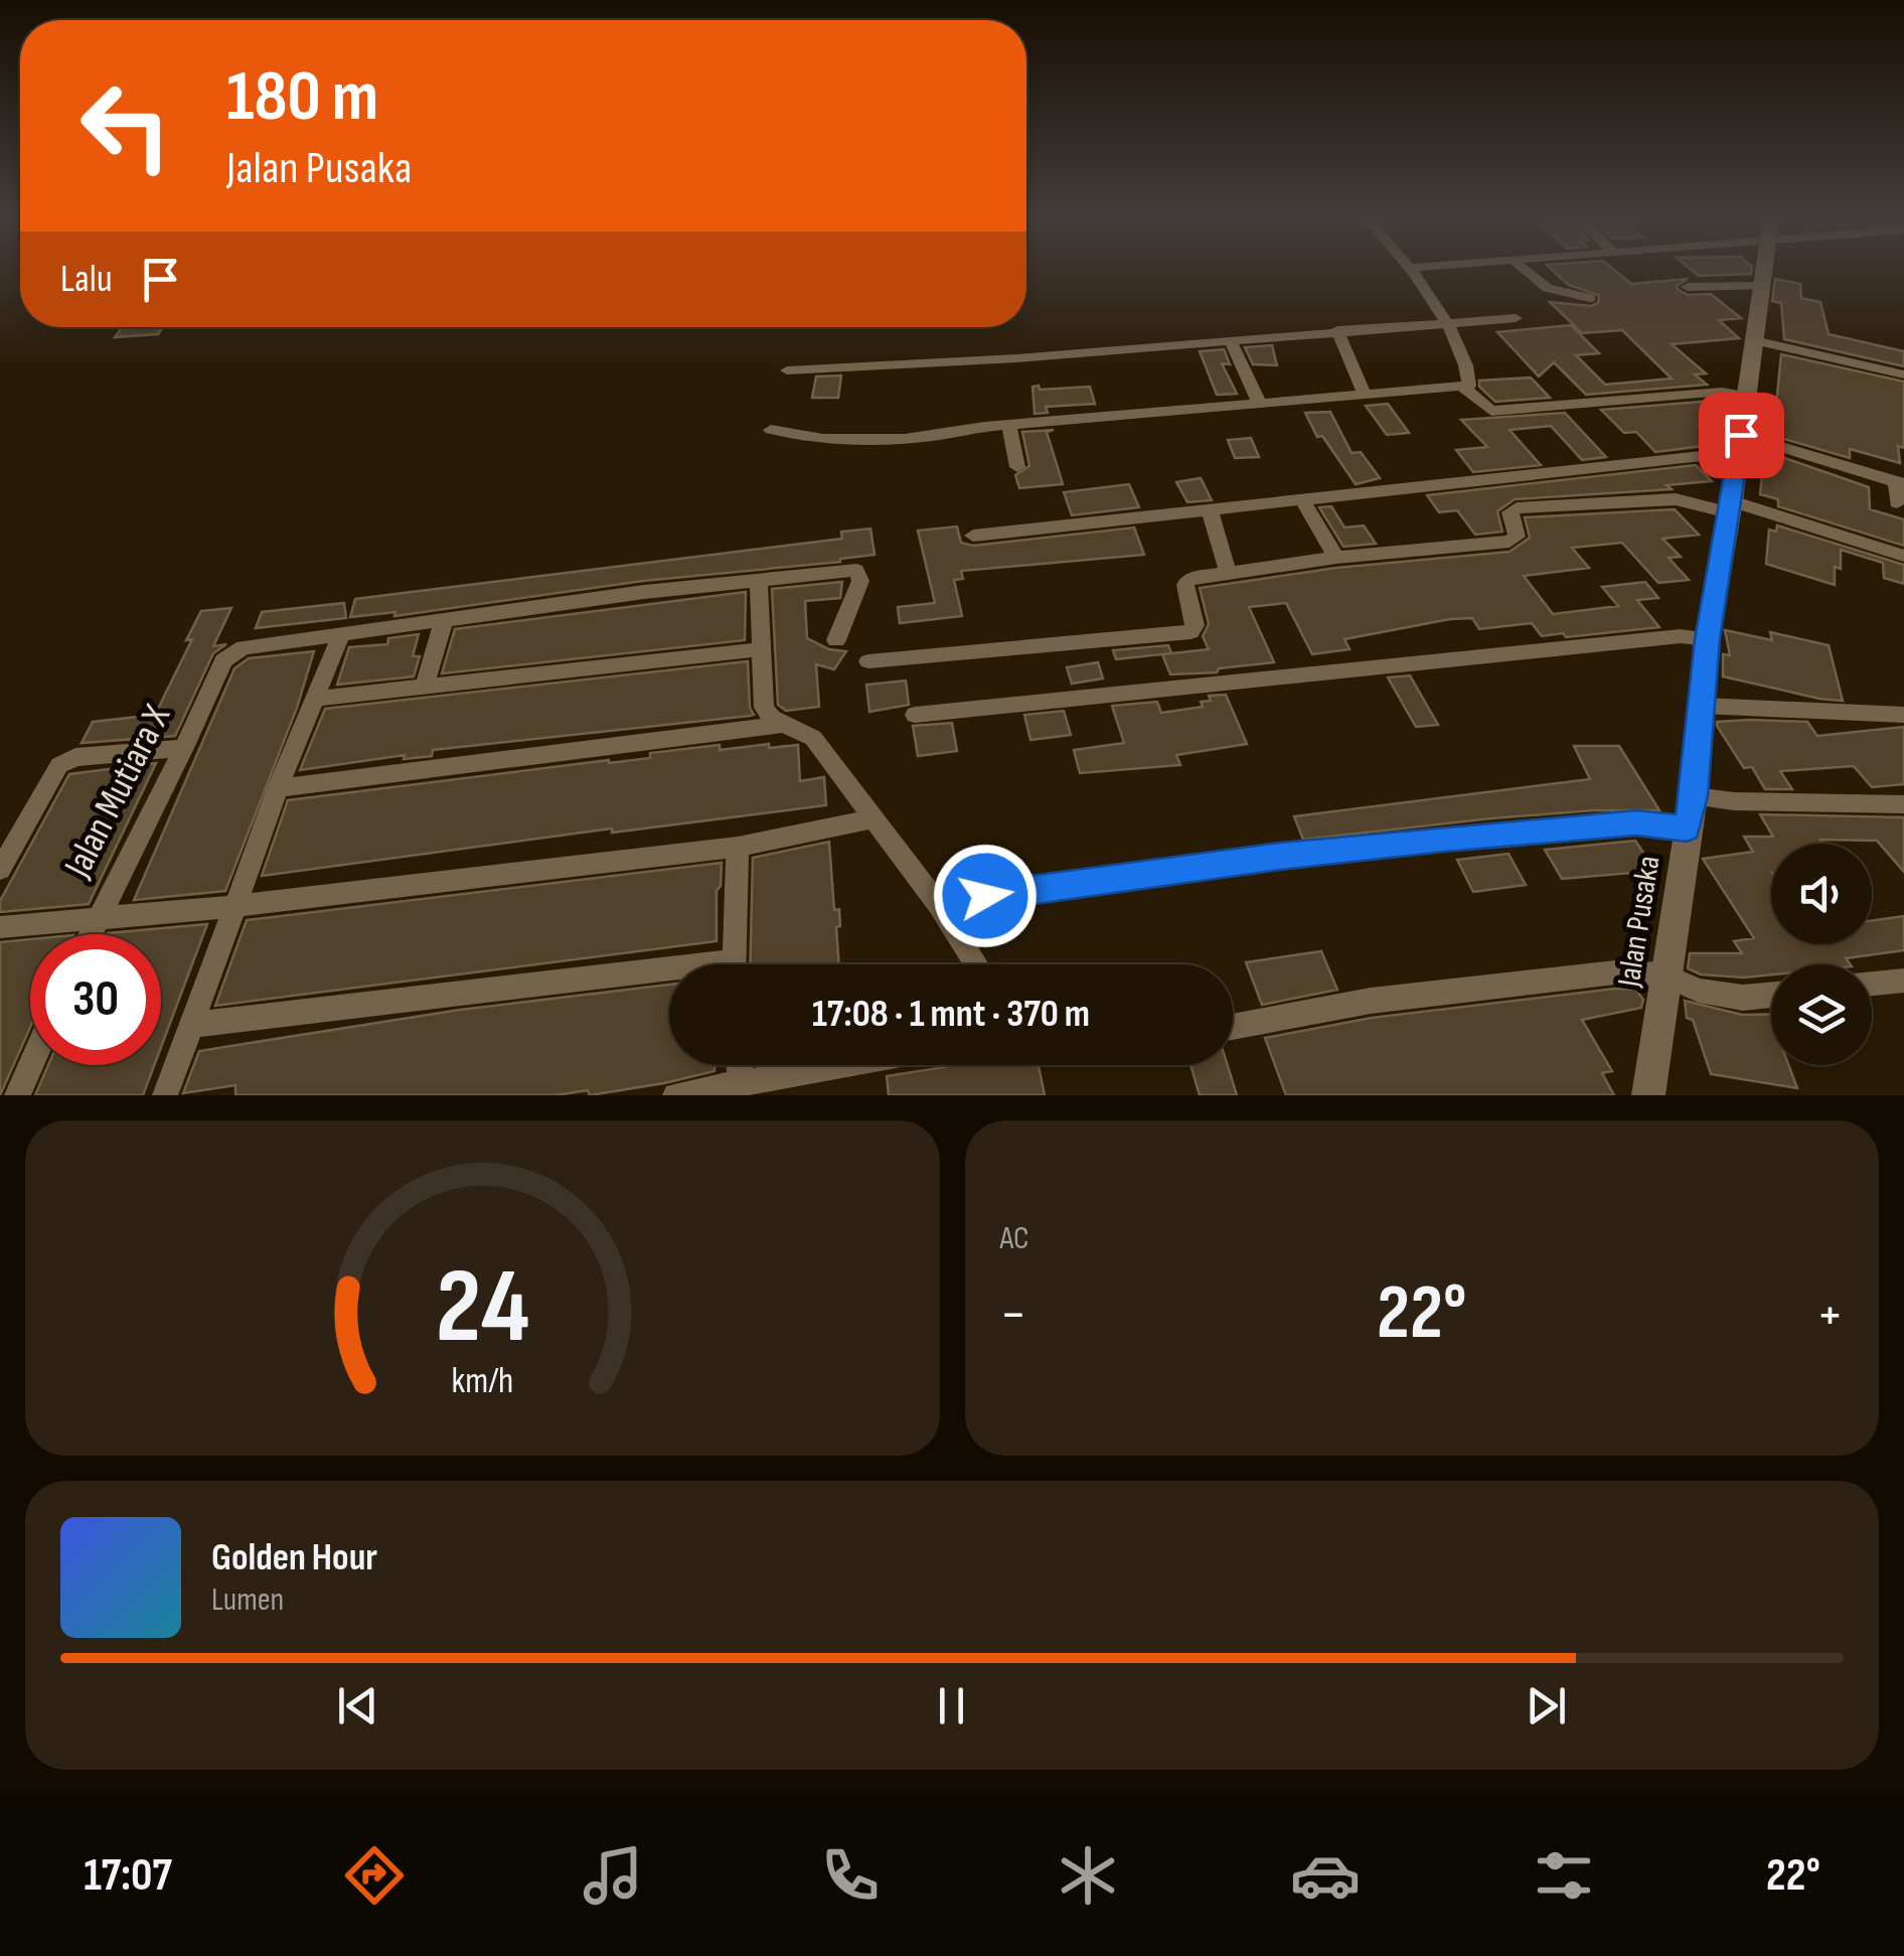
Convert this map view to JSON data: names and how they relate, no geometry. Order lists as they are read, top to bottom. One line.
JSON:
{"streets":{"street":["Jalan Mutiara X","Jalan Pusaka"]},"page":{"turn":["180 m","Jalan Pusaka"],"then":"Lalu","limit":"30","trip":"17:08 · 1 mnt · 370 m","tile":"AC","heat":["−","22°","+"],"song":["Golden Hour","Lumen"],"tabs":["17:07","22°"],"gauge":["24","km/h"]}}
